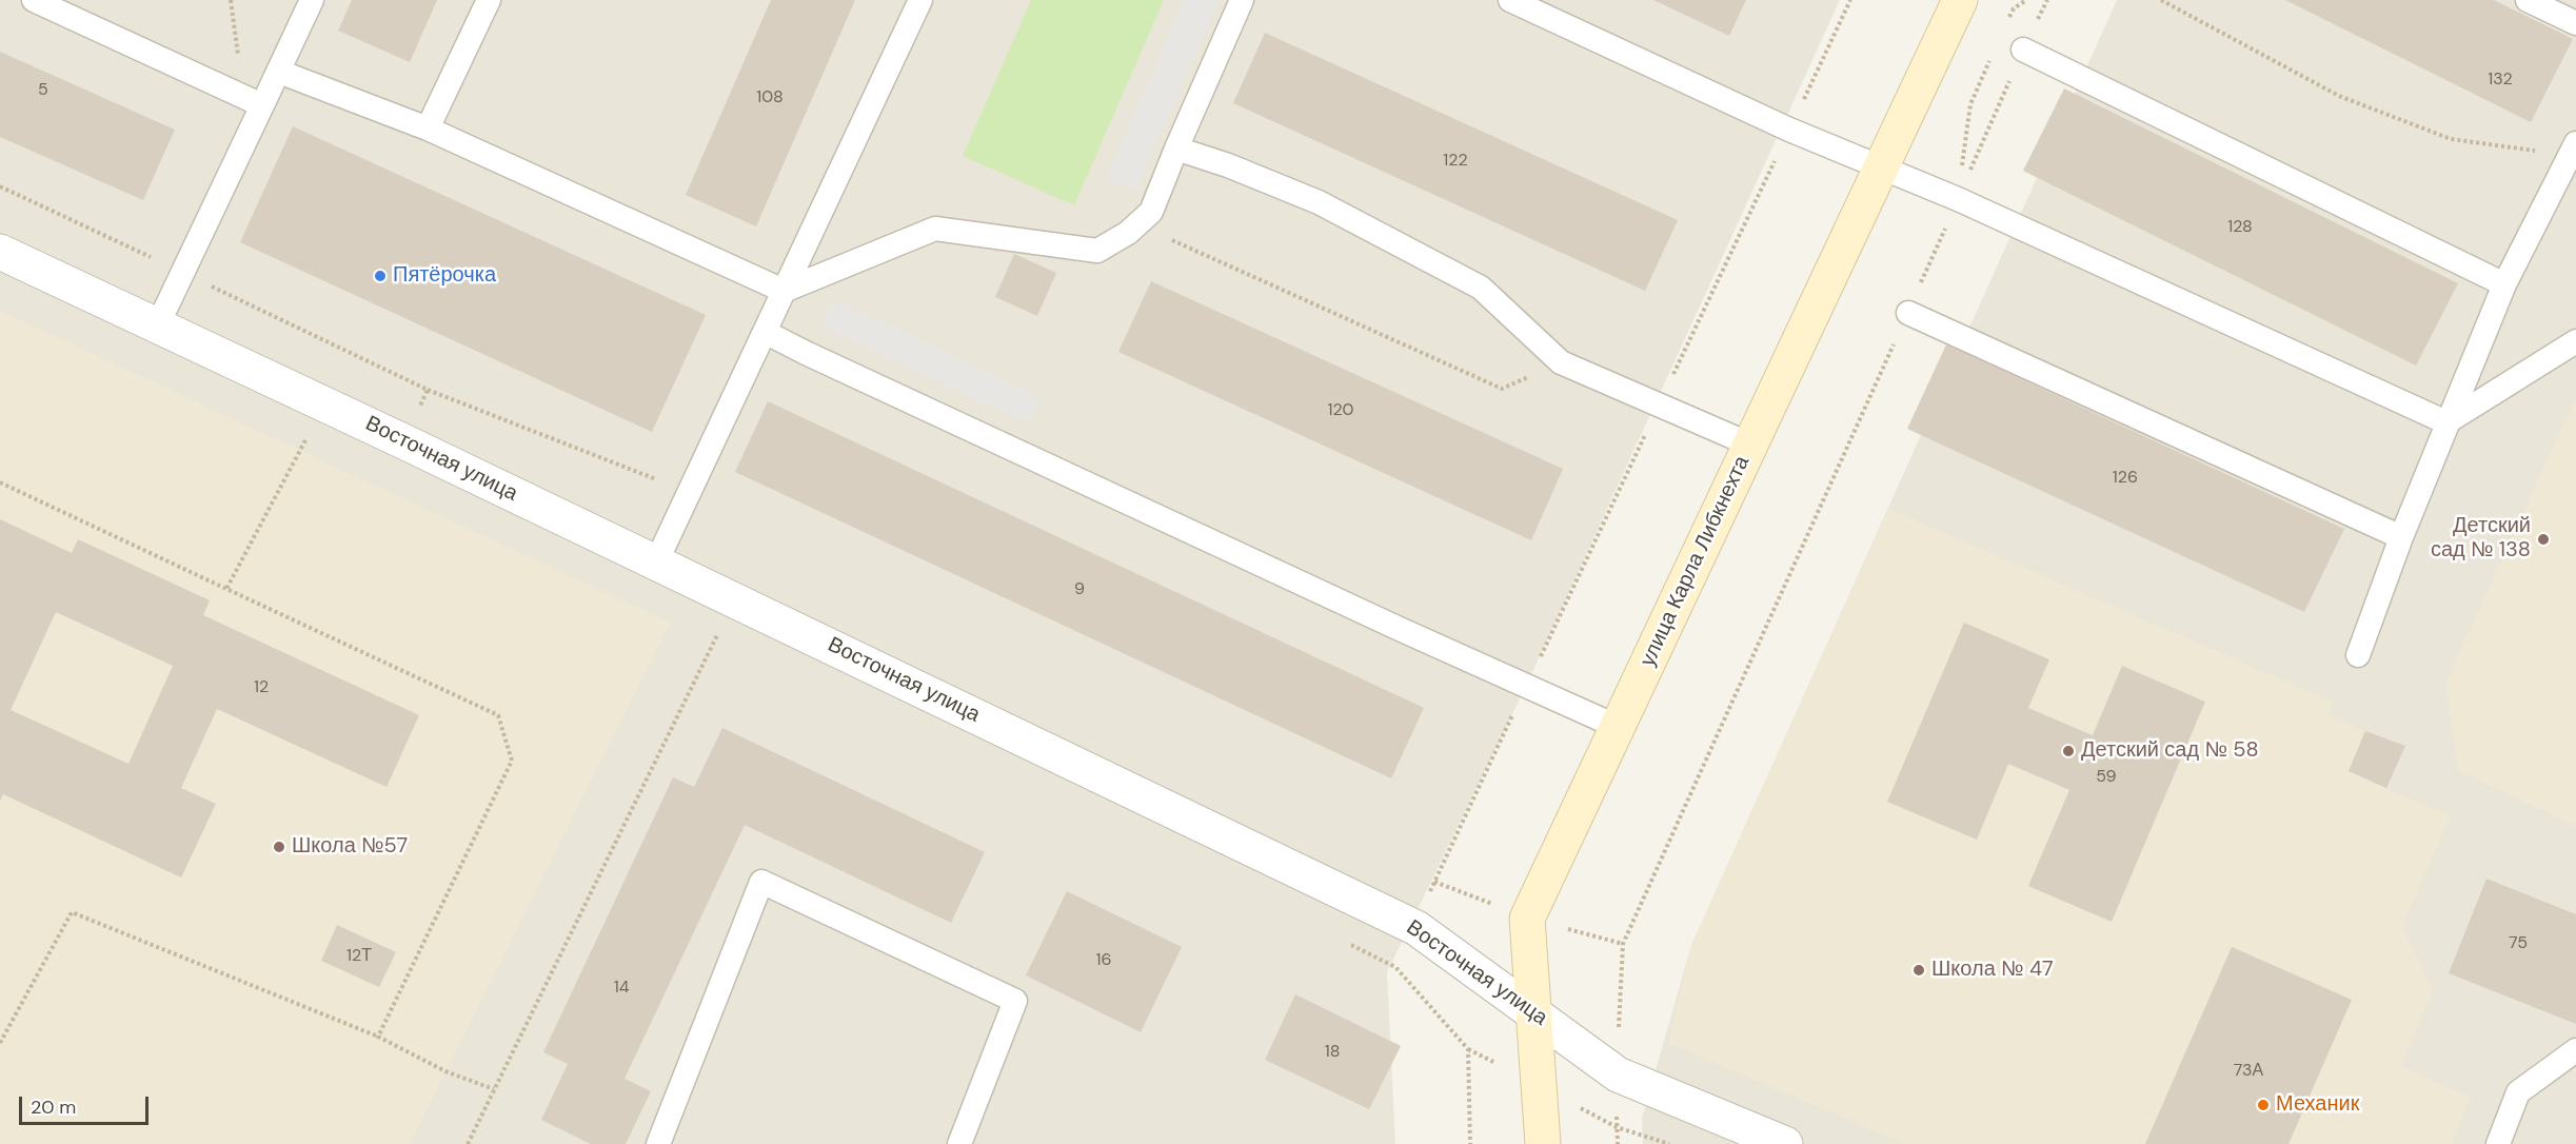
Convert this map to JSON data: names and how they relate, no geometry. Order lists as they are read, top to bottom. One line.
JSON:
{"streets":{"main road":["улица Карла Либкнехта"],"street":["Восточная улица"]},"crossings":[["Восточная улица","улица Карла Либкнехта"]],"places":["Пятёрочка","Детский сад № 138","Детский сад № 58","Школа №57","Школа № 47","Механик"],"house_numbers":["132","5","108","122","128","120","126","9","12","59","75","12Т","16","14","18","73А"],"scale_bar":"20 m"}
